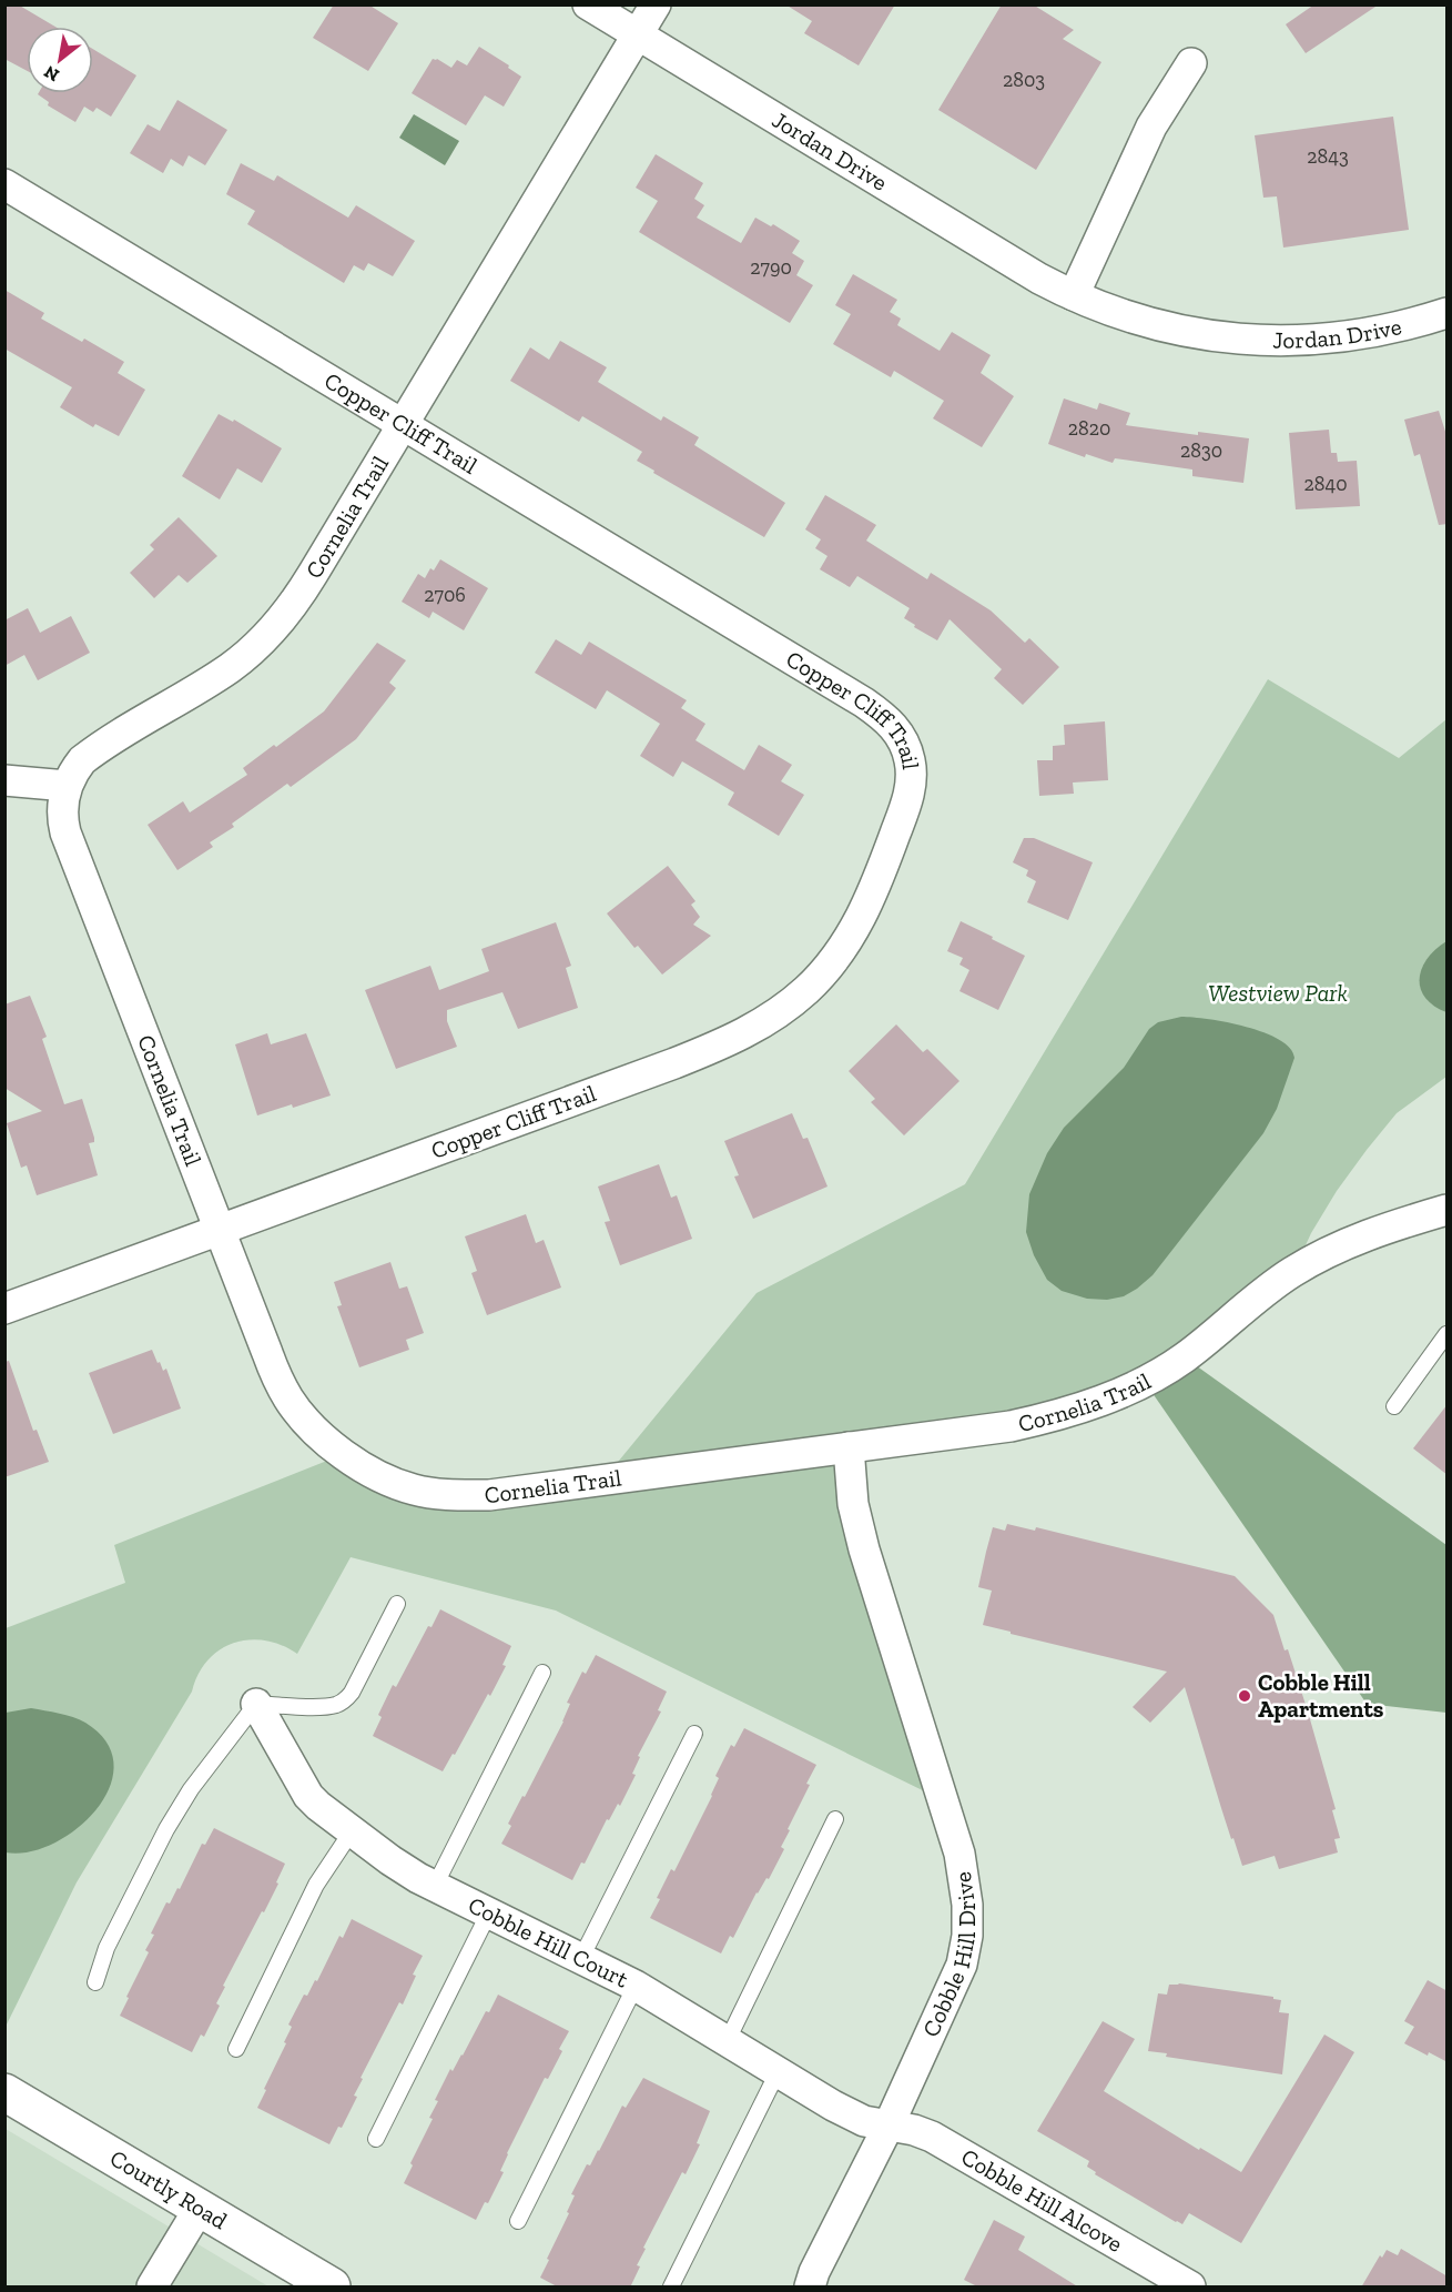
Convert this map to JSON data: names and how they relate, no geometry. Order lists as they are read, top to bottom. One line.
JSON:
{"streets":{"street":["Jordan Drive","Copper Cliff Trail","Cornelia Trail","Cobble Hill Court","Cobble Hill Drive","Courtly Road","Cobble Hill Alcove"]},"crossings":[["Jordan Drive","Cornelia Trail"],["Copper Cliff Trail","Cornelia Trail"],["Cornelia Trail","Cobble Hill Drive"],["Cobble Hill Court","Cobble Hill Drive"],["Cobble Hill Court","Cobble Hill Alcove"],["Cobble Hill Drive","Cobble Hill Alcove"]],"parks":["Westview Park"],"places":["Cobble Hill Apartments"],"house_numbers":["2803","2843","2790","2820","2830","2840","2706"],"north":"bottom left"}
